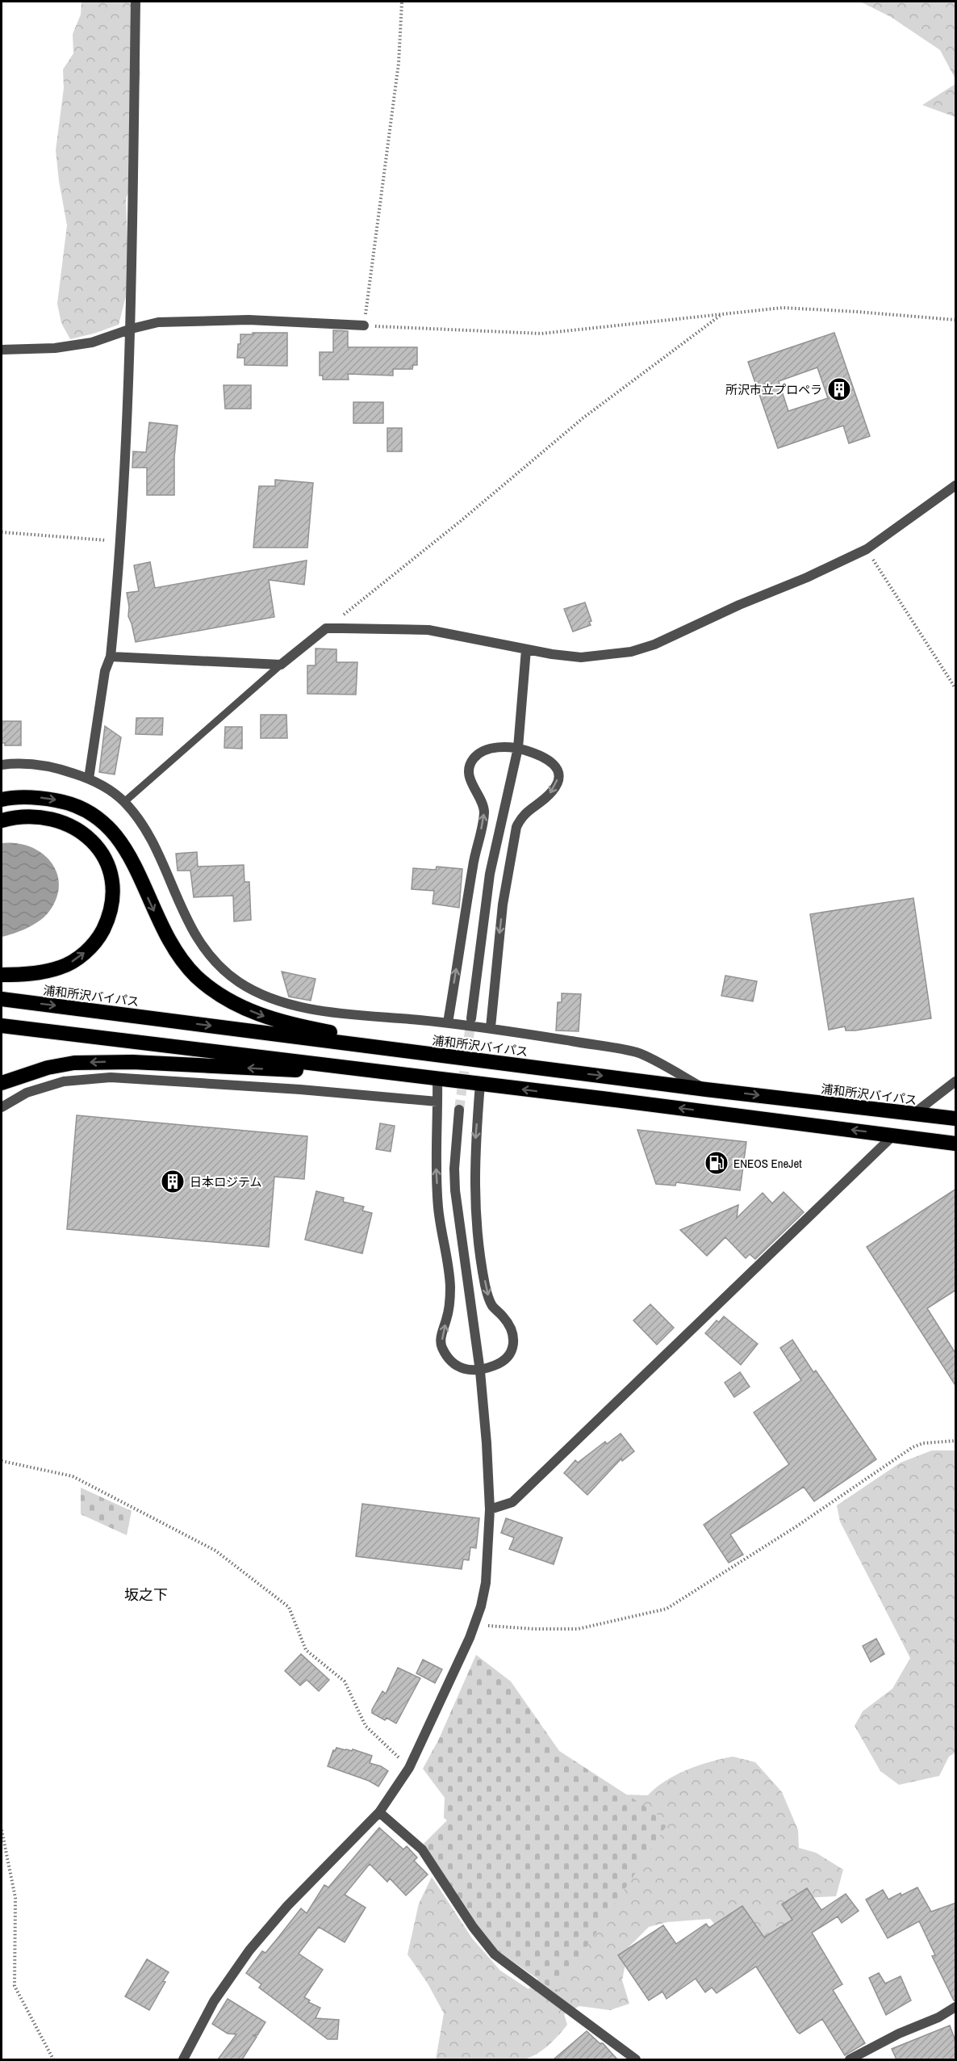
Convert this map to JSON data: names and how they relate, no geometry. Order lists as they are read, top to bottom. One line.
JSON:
{"streets":{"highway":["浦和所沢バイパス"]},"districts":["坂之下"],"places":{"building":["所沢市立プロペラ","日本ロジテム"],"fuel station":["ENEOS EneJet"]}}
